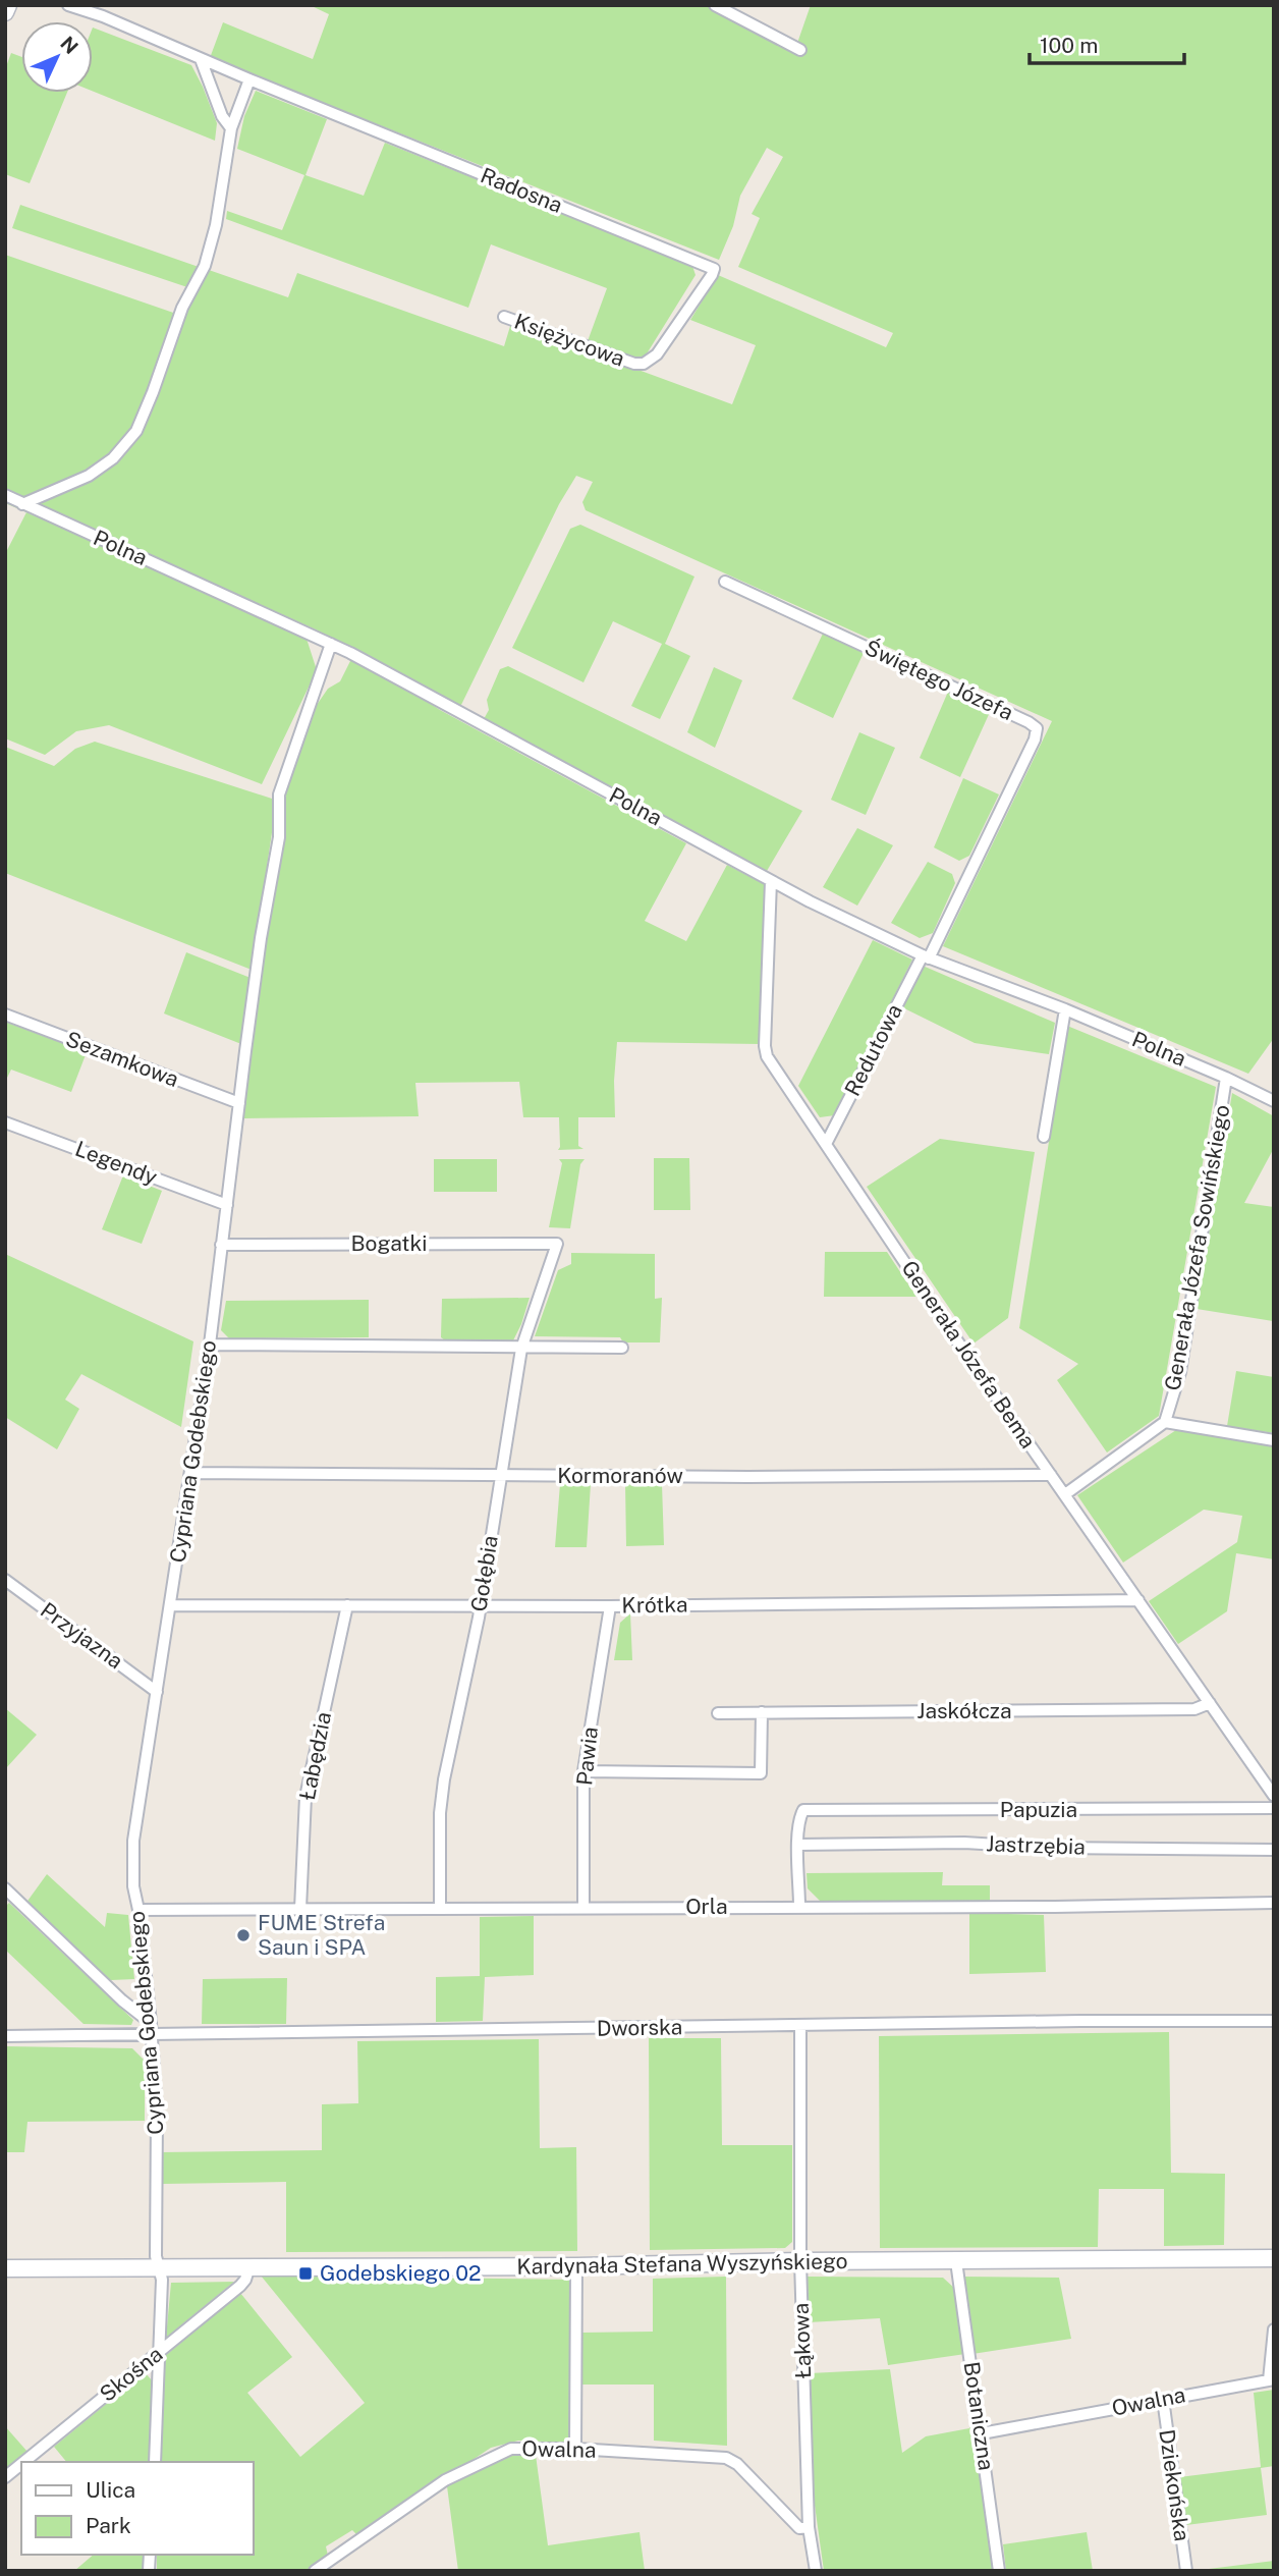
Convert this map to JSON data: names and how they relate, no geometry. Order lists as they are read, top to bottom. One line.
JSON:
{"streets":{"main road":["Kardynała Stefana Wyszyńskiego"],"street":["Radosna","Księżycowa","Polna","Świętego Józefa","Redutowa","Sezamkowa","Legendy","Bogatki","Generała Józefa Sowińskiego","Generała Józefa Bema","Cypriana Godebskiego","Kormoranów","Gołębia","Krótka","Przyjazna","Jaskółcza","Łabędzia","Pawia","Papuzia","Jastrzębia","Orla","Dworska","Łąkowa","Skośna","Owalna","Botaniczna","Dziekońska"]},"crossings":[["Radosna","Księżycowa"],["Polna","Świętego Józefa"],["Polna","Redutowa"],["Polna","Generała Józefa Sowińskiego"],["Polna","Generała Józefa Bema"],["Polna","Cypriana Godebskiego"],["Świętego Józefa","Redutowa"],["Redutowa","Generała Józefa Bema"],["Sezamkowa","Cypriana Godebskiego"],["Legendy","Cypriana Godebskiego"],["Bogatki","Cypriana Godebskiego"],["Bogatki","Gołębia"],["Generała Józefa Bema","Kormoranów"],["Generała Józefa Bema","Krótka"],["Generała Józefa Bema","Jaskółcza"],["Cypriana Godebskiego","Kormoranów"],["Cypriana Godebskiego","Krótka"],["Cypriana Godebskiego","Przyjazna"],["Cypriana Godebskiego","Orla"],["Cypriana Godebskiego","Dworska"],["Cypriana Godebskiego","Kardynała Stefana Wyszyńskiego"],["Cypriana Godebskiego","Skośna"],["Kormoranów","Gołębia"],["Gołębia","Krótka"],["Gołębia","Orla"],["Krótka","Łabędzia"],["Krótka","Pawia"],["Łabędzia","Orla"],["Pawia","Orla"],["Papuzia","Jastrzębia"],["Dworska","Łąkowa"],["Kardynała Stefana Wyszyńskiego","Łąkowa"],["Kardynała Stefana Wyszyńskiego","Skośna"],["Kardynała Stefana Wyszyńskiego","Botaniczna"],["Łąkowa","Owalna"],["Owalna","Botaniczna"],["Owalna","Dziekońska"]],"places":{"other":["FUME Strefa Saun i SPA"],"transit":["Godebskiego 02"]},"legend":["Ulica","Park"],"scale_bar":"100 m","north":"top right"}
